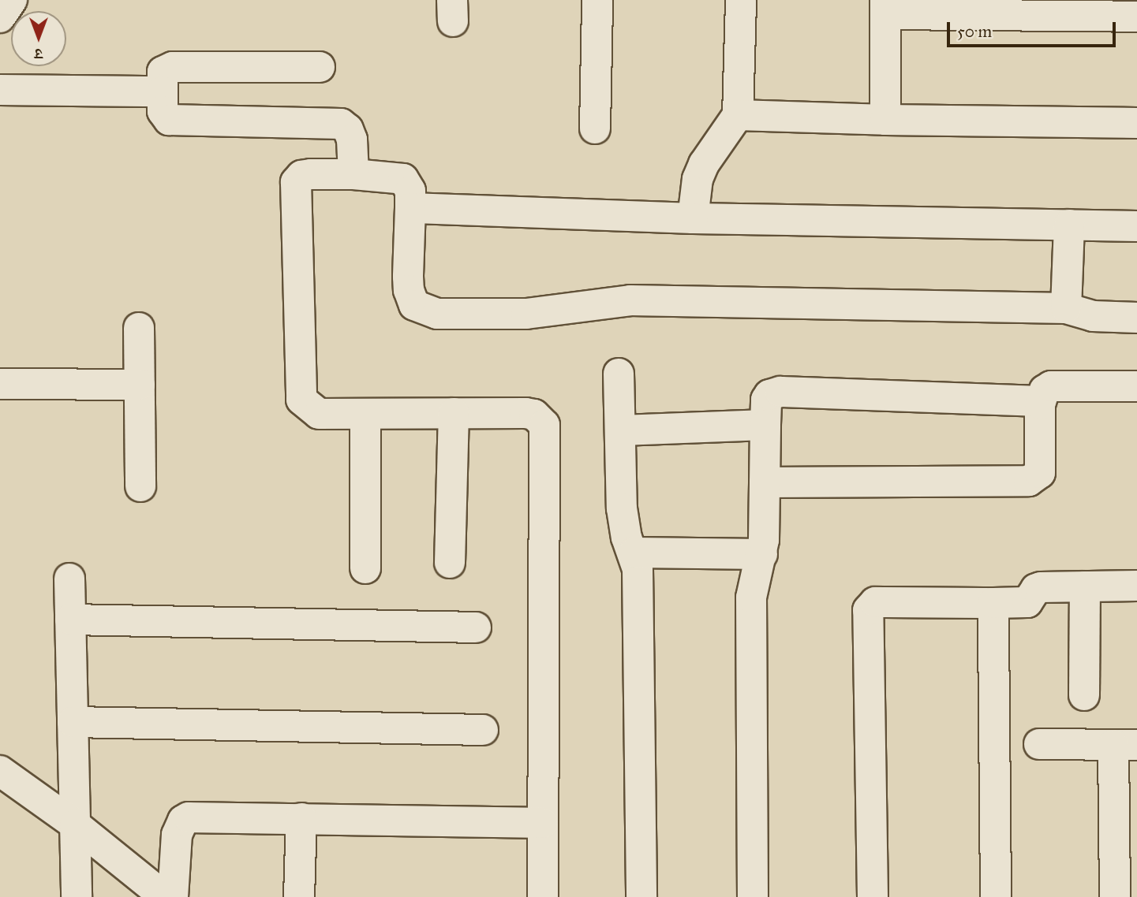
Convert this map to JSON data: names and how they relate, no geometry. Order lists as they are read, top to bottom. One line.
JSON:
{"scale_bar":"50 m","north":"bottom"}
